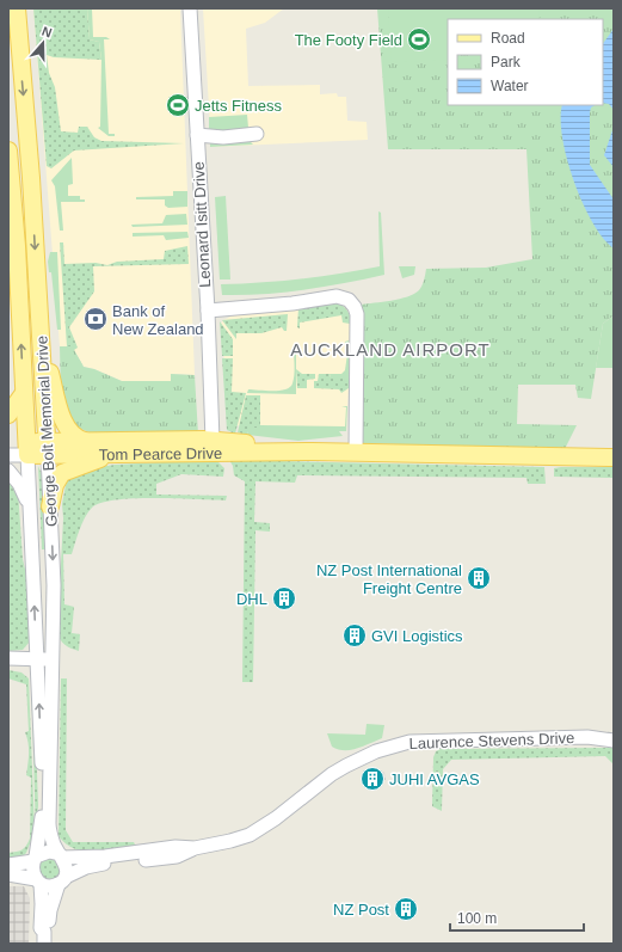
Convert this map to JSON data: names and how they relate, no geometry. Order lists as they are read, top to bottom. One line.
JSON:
{"streets":{"main road":["George Bolt Memorial Drive","Tom Pearce Drive"],"street":["Leonard Isitt Drive","Laurence Stevens Drive"]},"crossings":[["Leonard Isitt Drive","Tom Pearce Drive"],["George Bolt Memorial Drive","Tom Pearce Drive"],["George Bolt Memorial Drive","Laurence Stevens Drive"]],"districts":["AUCKLAND AIRPORT"],"places":{"sports":["The Footy Field","Jetts Fitness"],"bank":["Bank of New Zealand"],"building":["NZ Post International Freight Centre","DHL","GVI Logistics","JUHI AVGAS","NZ Post"]},"legend":["Road","Park","Water"],"scale_bar":"100 m","north":"top"}
